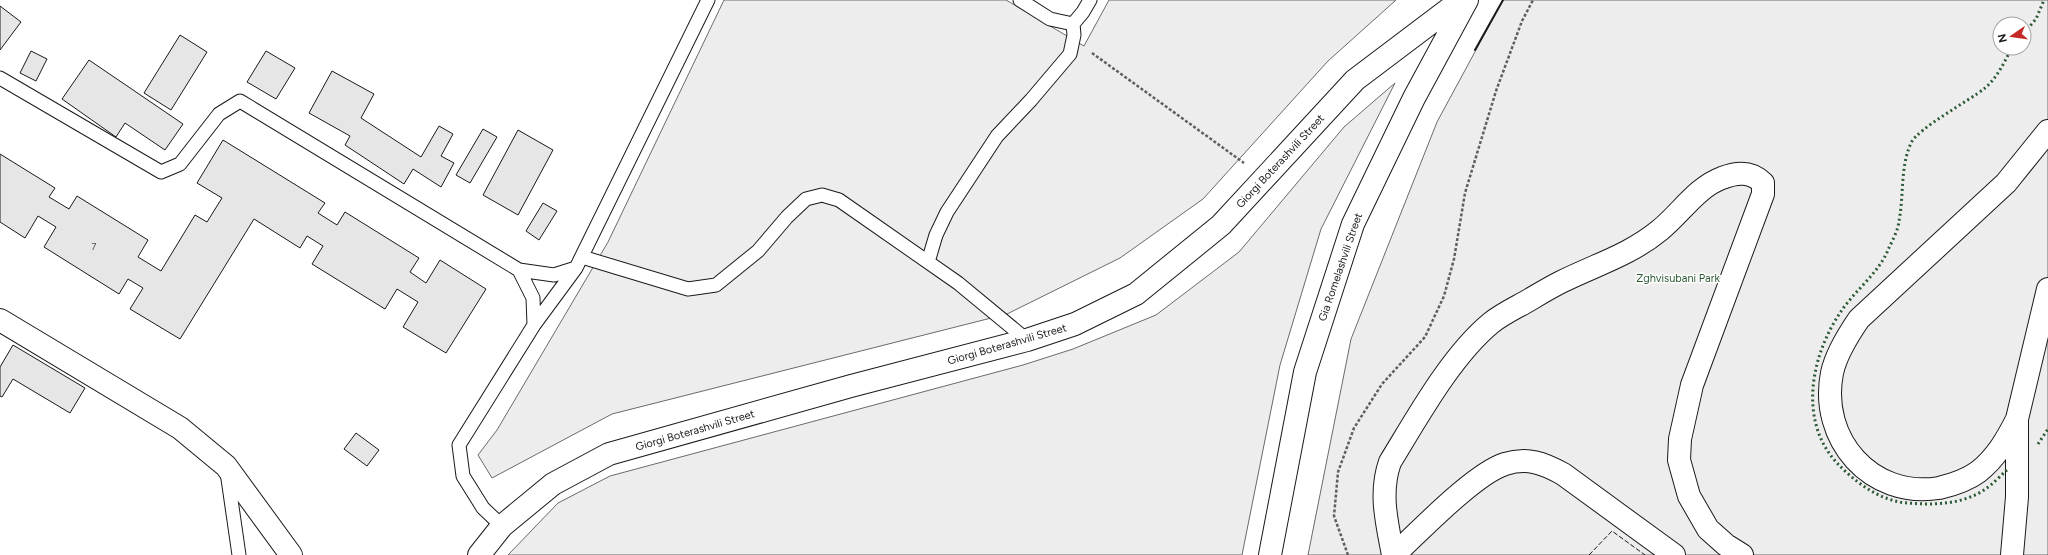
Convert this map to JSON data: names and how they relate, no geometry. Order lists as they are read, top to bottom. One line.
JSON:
{"streets":{"street":["Giorgi Boterashvili Street","Gia Romelashvili Street"]},"parks":["Zghvisubani Park"],"house_numbers":["7"],"north":"left"}
